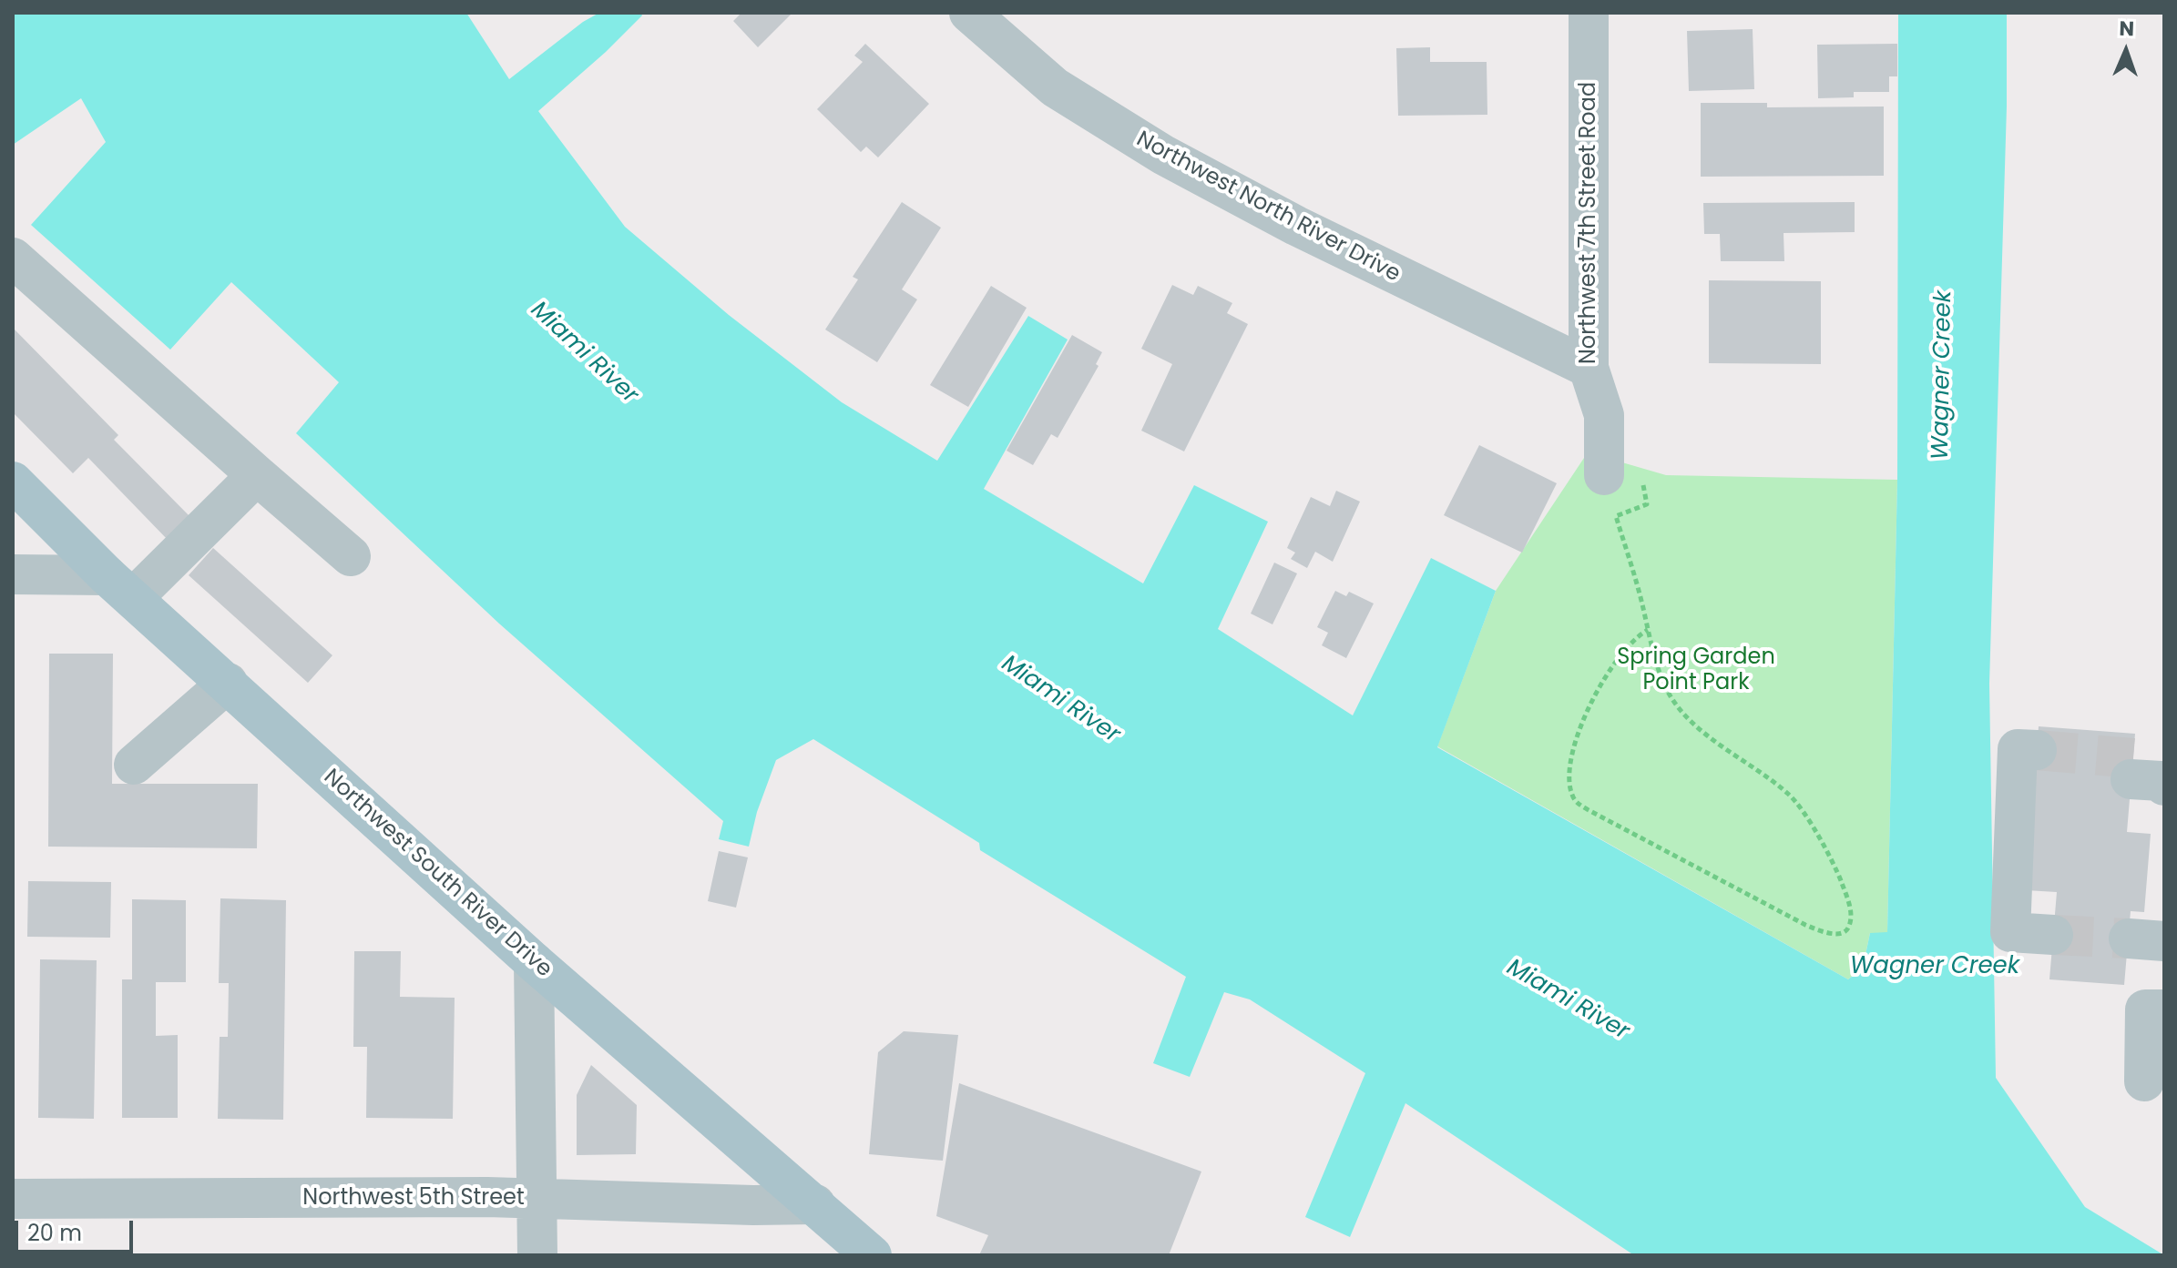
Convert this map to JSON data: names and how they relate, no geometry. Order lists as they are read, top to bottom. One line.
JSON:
{"streets":{"main road":["Northwest South River Drive"],"street":["Northwest North River Drive","Northwest 7th Street Road","Northwest 5th Street"]},"crossings":[["Northwest North River Drive","Northwest 7th Street Road"],["Northwest South River Drive","Northwest 5th Street"]],"water":["Miami River","Wagner Creek"],"parks":["Spring Garden Point Park"],"scale_bar":"20 m","north":"top"}
